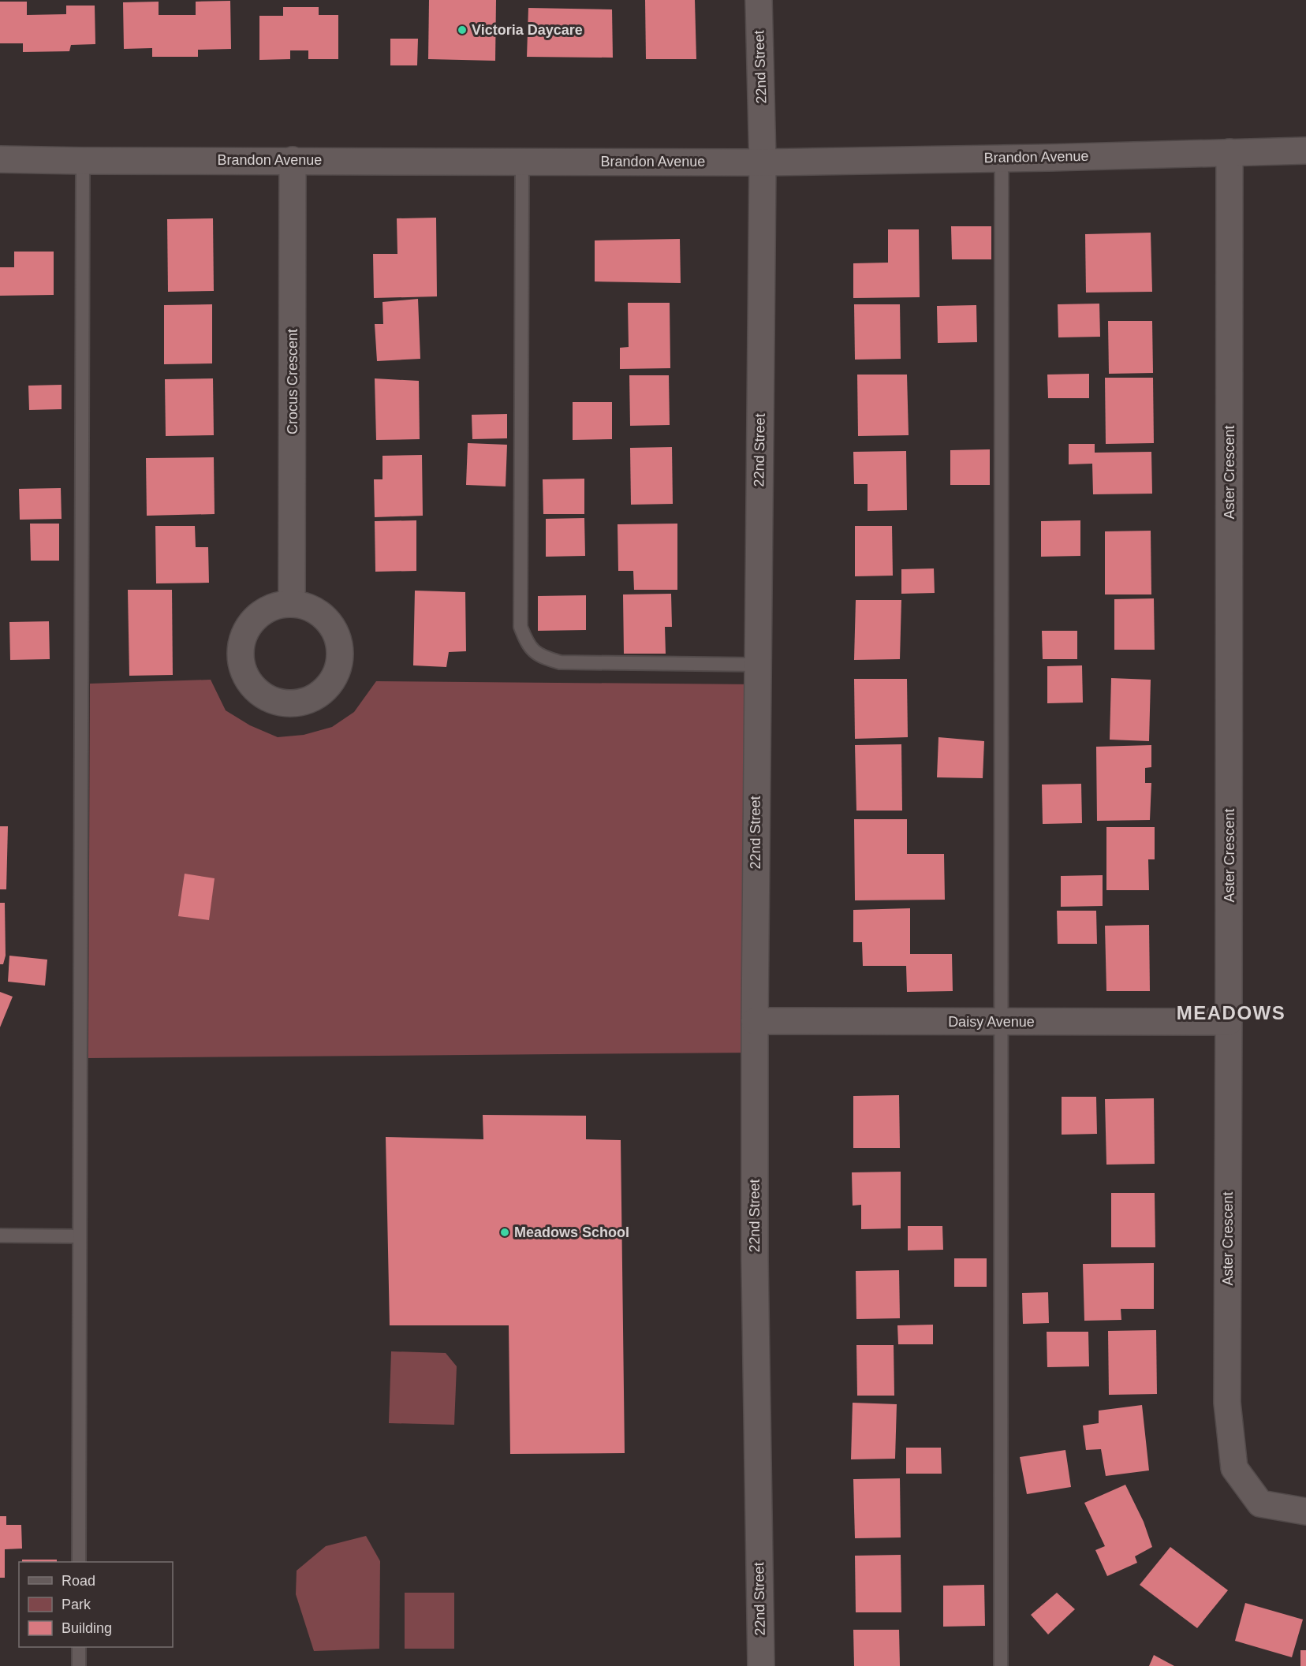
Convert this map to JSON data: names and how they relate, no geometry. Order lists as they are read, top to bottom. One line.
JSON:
{"streets":{"street":["22nd Street","Brandon Avenue","Crocus Crescent","Aster Crescent","Daisy Avenue"]},"crossings":[["22nd Street","Brandon Avenue"],["22nd Street","Daisy Avenue"],["Brandon Avenue","Crocus Crescent"],["Brandon Avenue","Aster Crescent"],["Aster Crescent","Daisy Avenue"]],"districts":["MEADOWS"],"places":["Victoria Daycare","Meadows School"],"legend":["Road","Park","Building"]}
